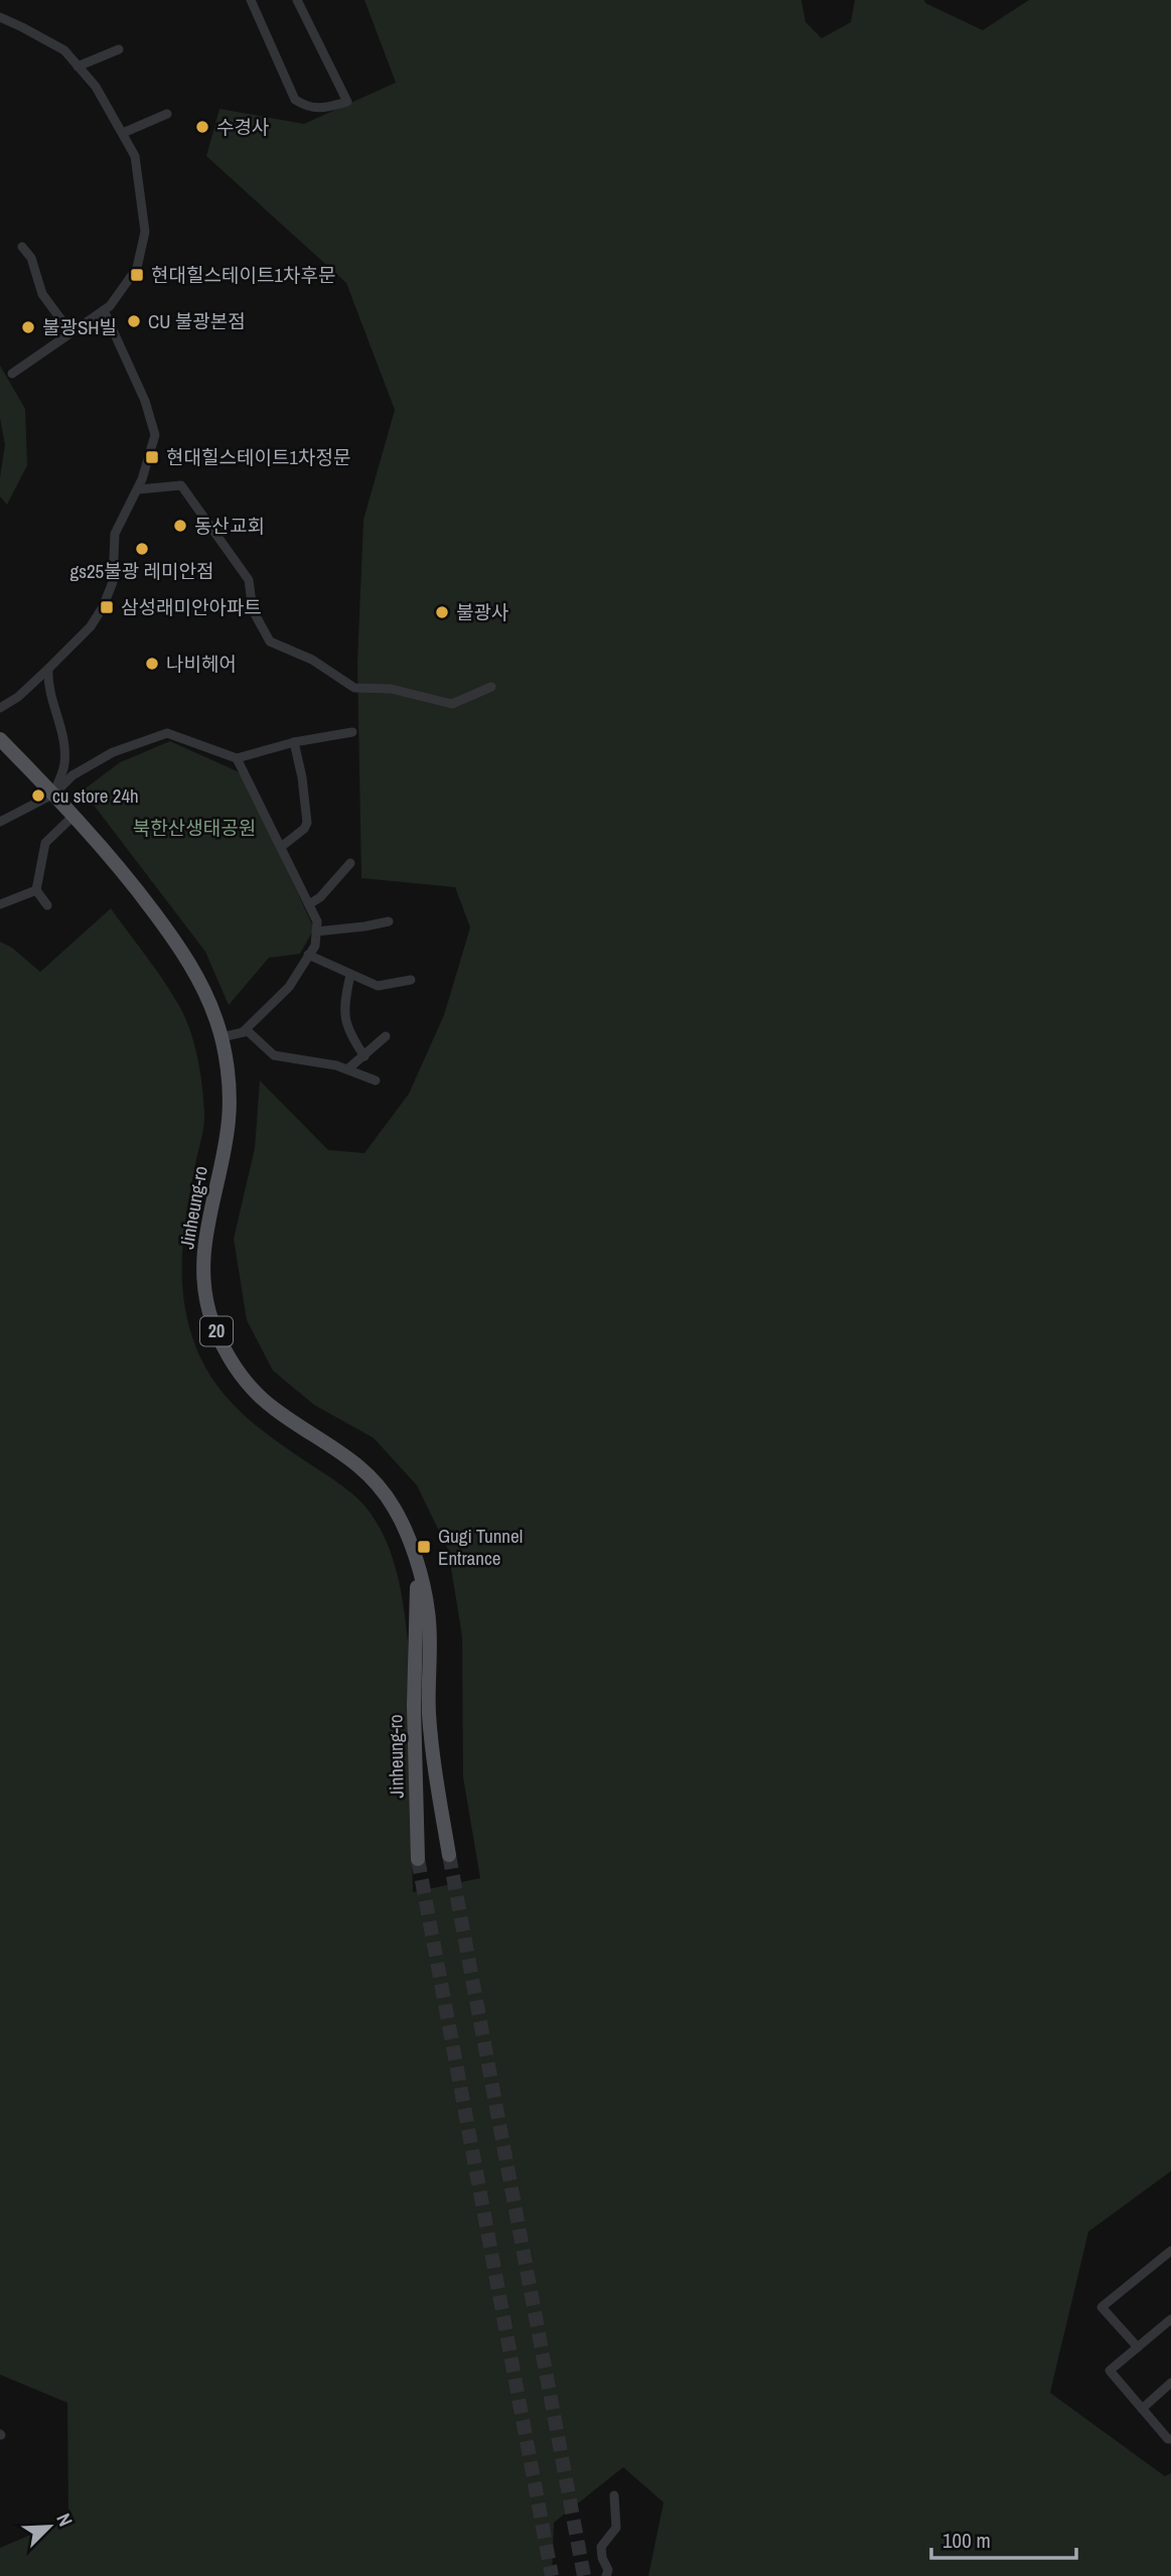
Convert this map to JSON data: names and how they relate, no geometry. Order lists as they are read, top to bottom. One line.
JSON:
{"streets":{"main road":["Jinheung-ro","20"]},"parks":["북한산생태공원"],"places":{"other":["수경사","CU 불광본점","불광SH빌","동산교회","gs25불광 레미안점","불광사","나비헤어","cu store 24h"],"transit":["현대힐스테이트1차후문","현대힐스테이트1차정문","삼성래미안아파트","Gugi Tunnel Entrance"]},"scale_bar":"100 m","north":"top right"}
